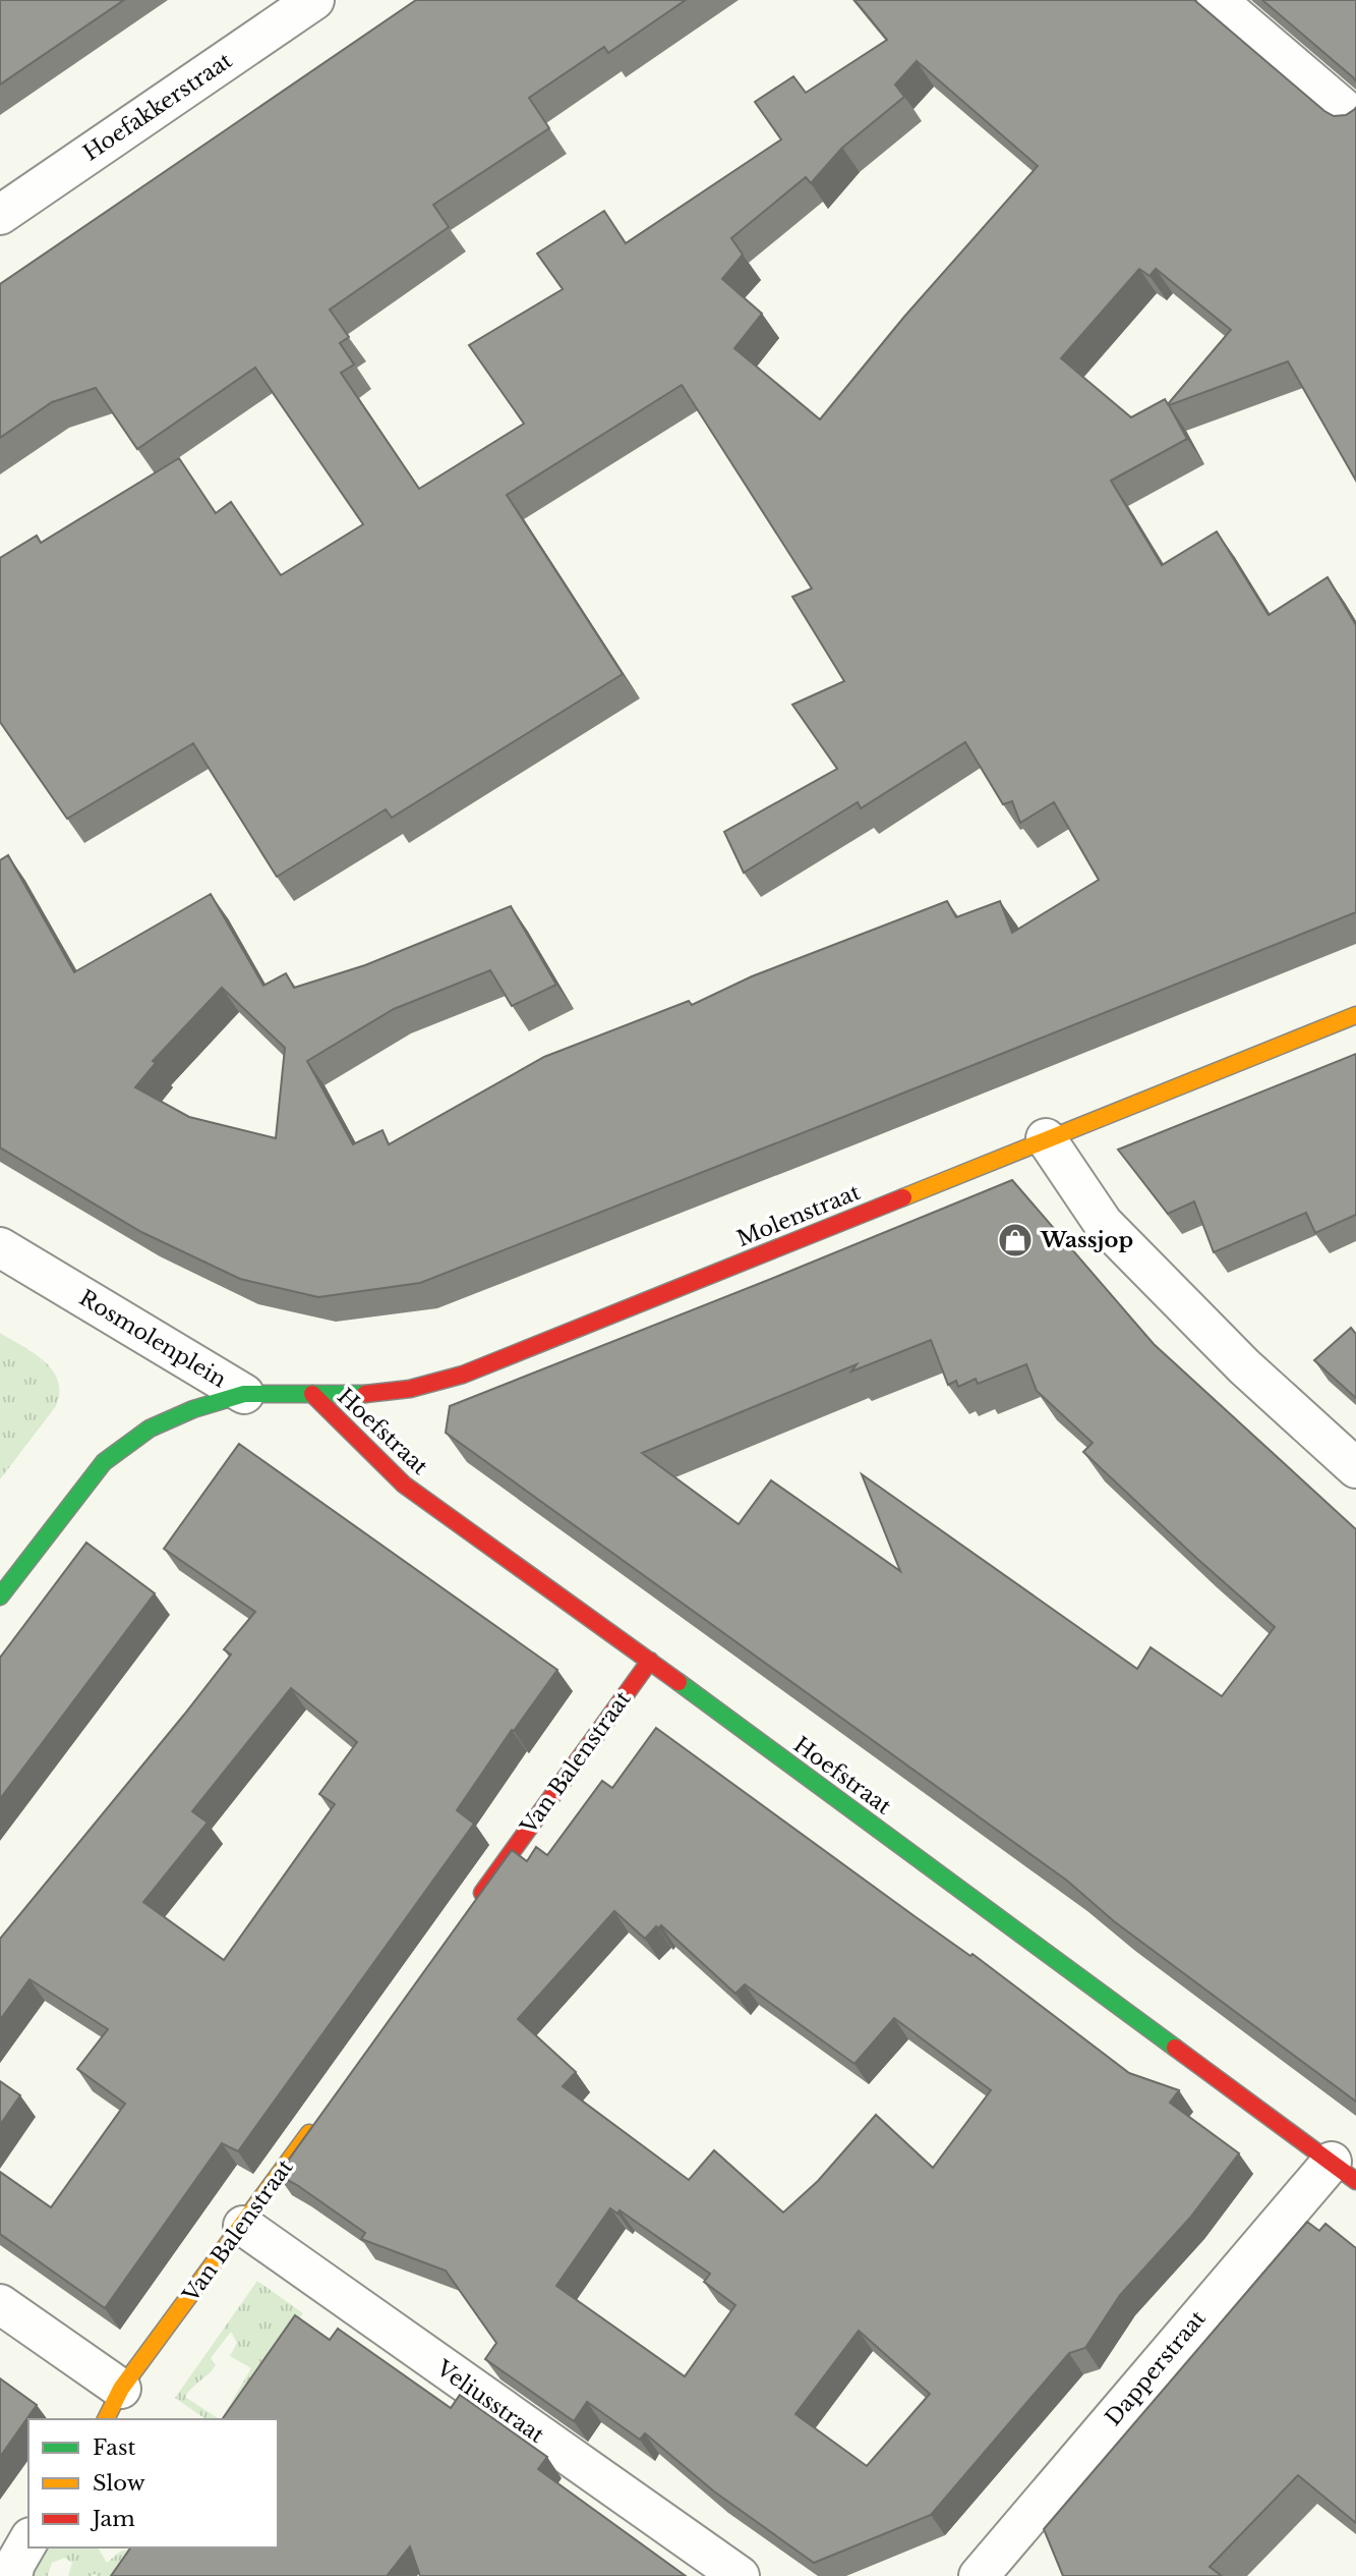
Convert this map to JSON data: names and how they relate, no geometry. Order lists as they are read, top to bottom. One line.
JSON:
{"streets":{"street":["Hoefakkerstraat","Molenstraat","Rosmolenplein","Hoefstraat","Van Balenstraat","Dapperstraat","Veliusstraat"]},"crossings":[["Molenstraat","Rosmolenplein"],["Molenstraat","Hoefstraat"],["Hoefstraat","Van Balenstraat"],["Hoefstraat","Dapperstraat"],["Van Balenstraat","Veliusstraat"]],"places":{"shop":["Wassjop"]},"legend":["Fast","Slow","Jam"]}
